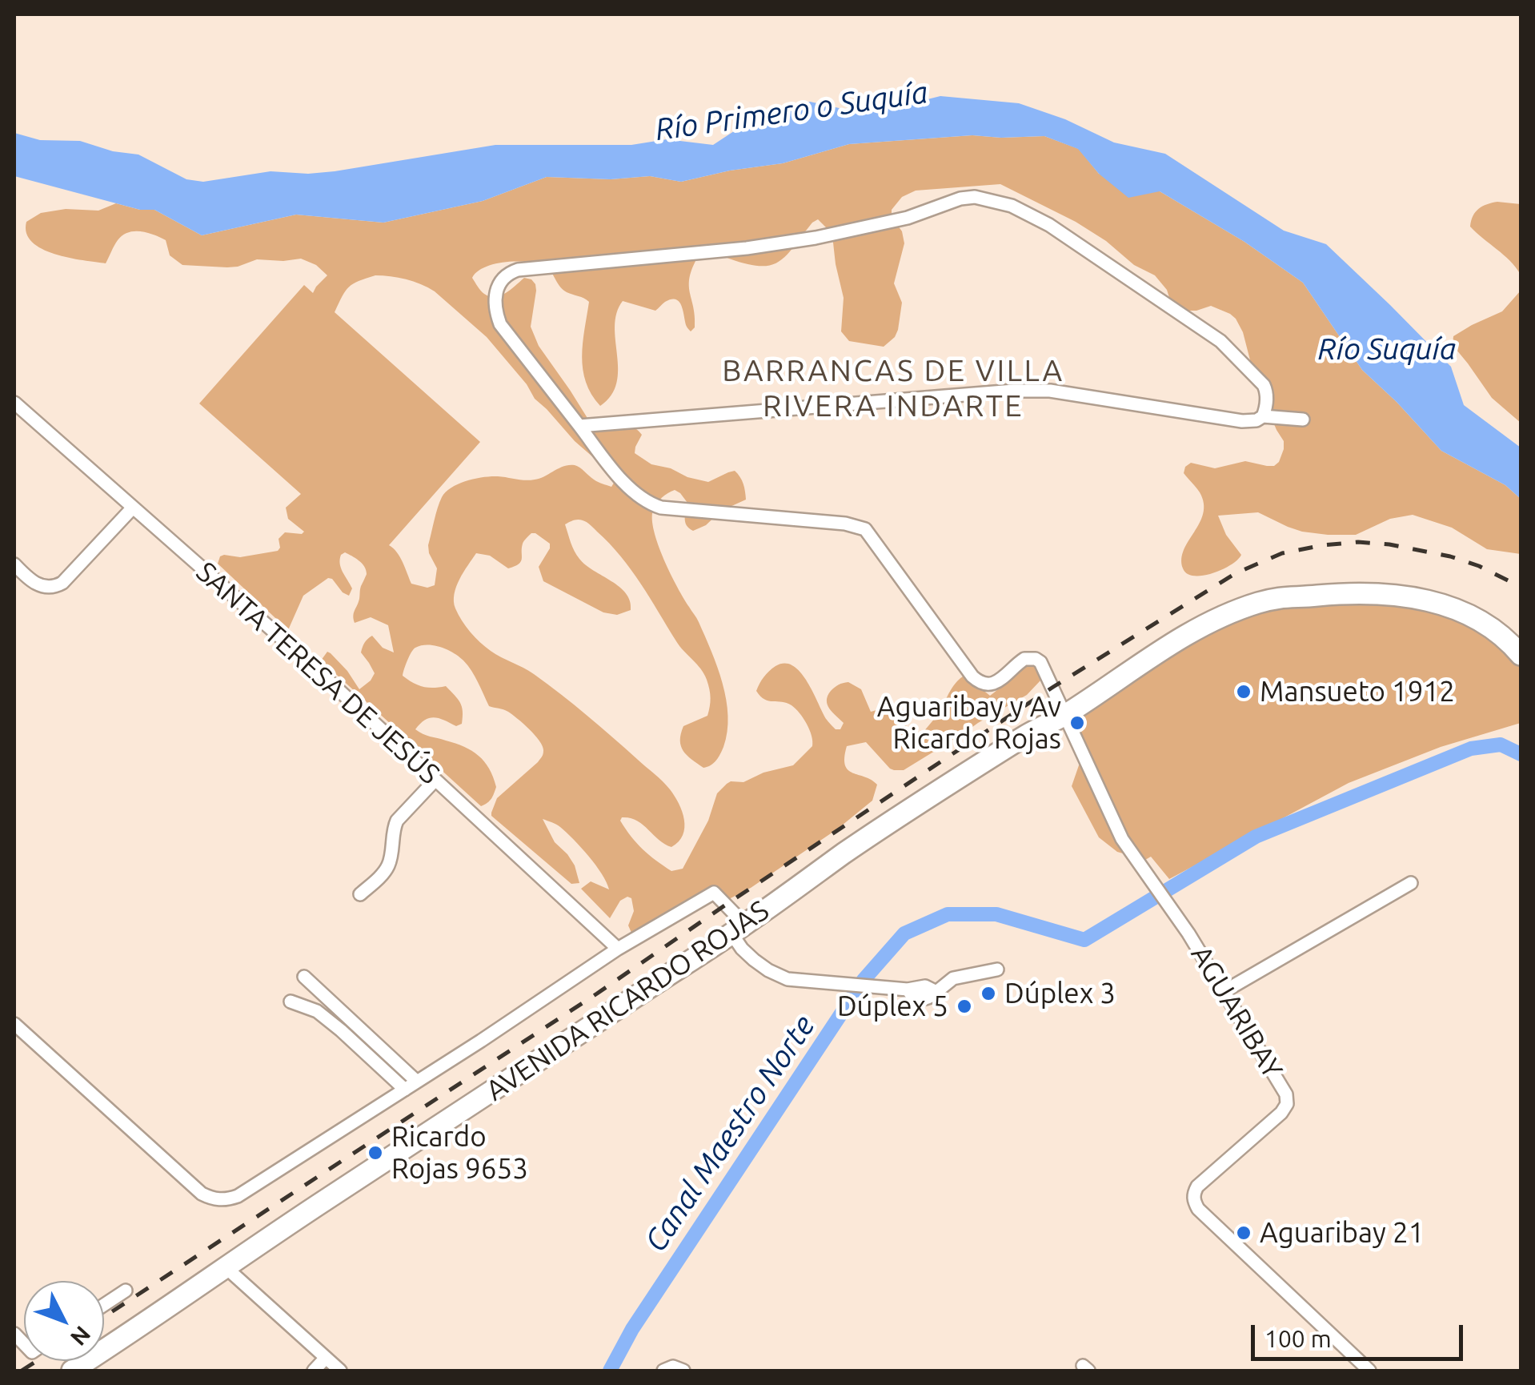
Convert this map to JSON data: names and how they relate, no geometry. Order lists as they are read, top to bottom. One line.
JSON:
{"streets":{"main road":["AVENIDA RICARDO ROJAS"],"street":["SANTA TERESA DE JESÚS","AGUARIBAY"]},"crossings":[["AVENIDA RICARDO ROJAS","AGUARIBAY"]],"districts":["BARRANCAS DE VILLA RIVERA INDARTE"],"water":["Río Primero o Suquía","Río Suquía","Canal Maestro Norte"],"places":["Mansueto 1912","Aguaribay y Av Ricardo Rojas","Dúplex 3","Dúplex 5","Ricardo Rojas 9653","Aguaribay 21"],"scale_bar":"100 m","north":"bottom right"}
